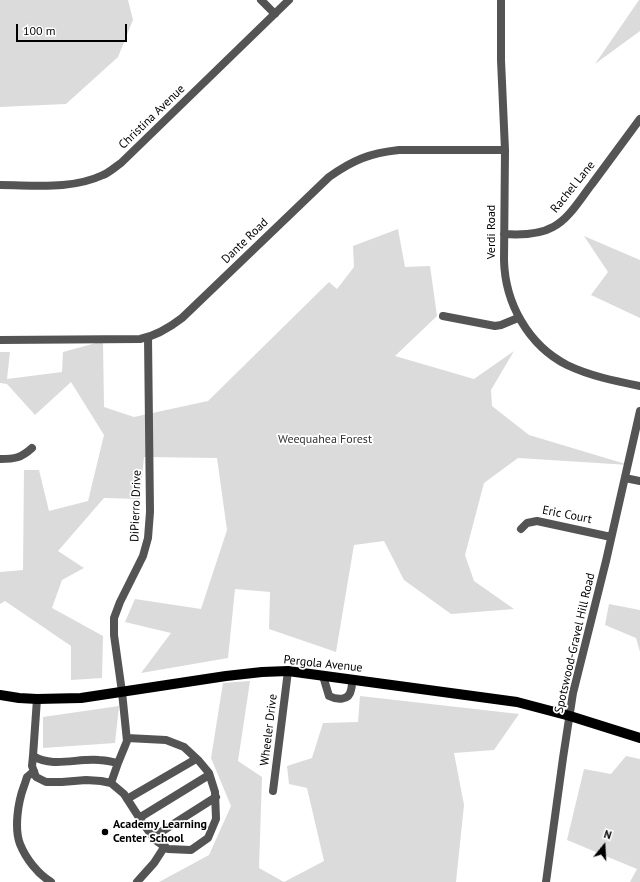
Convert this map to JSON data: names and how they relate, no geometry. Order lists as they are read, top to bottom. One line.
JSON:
{"streets":{"main road":["Pergola Avenue"],"street":["Christina Avenue","Rachel Lane","Verdi Road","Dante Road","DiPierro Drive","Eric Court","Spotswood-Gravel Hill Road","Wheeler Drive"]},"crossings":[["Rachel Lane","Verdi Road"],["Verdi Road","Dante Road"],["Dante Road","DiPierro Drive"],["DiPierro Drive","Pergola Avenue"],["Eric Court","Spotswood-Gravel Hill Road"],["Spotswood-Gravel Hill Road","Pergola Avenue"],["Pergola Avenue","Wheeler Drive"]],"parks":["Weequahea Forest"],"places":["Academy Learning Center School"],"scale_bar":"100 m","north":"top"}
